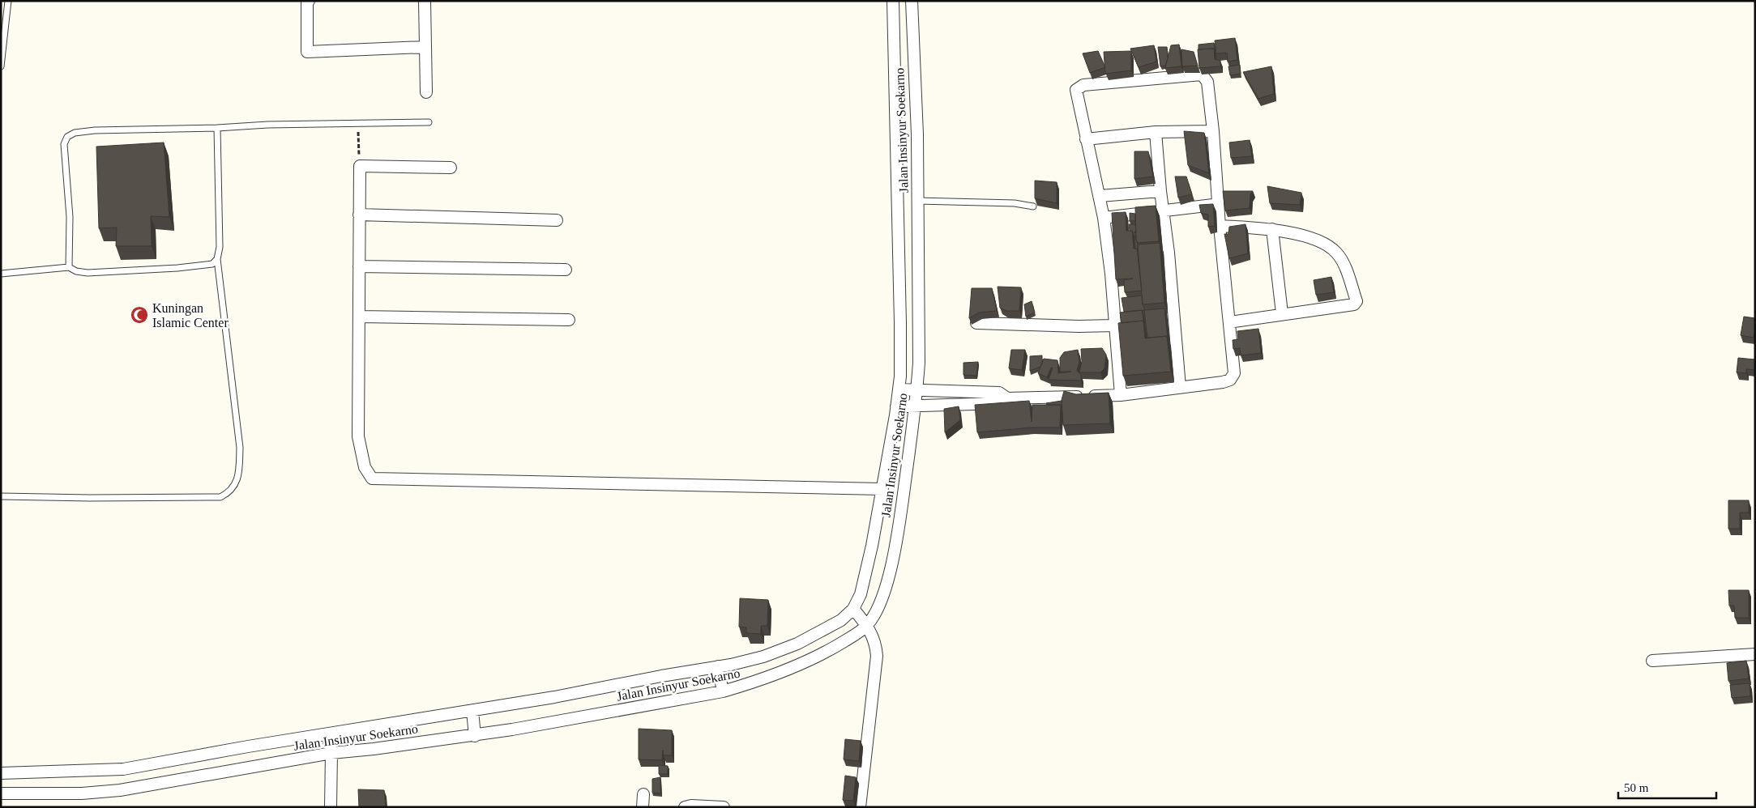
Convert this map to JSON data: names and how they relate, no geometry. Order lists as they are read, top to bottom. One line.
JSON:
{"streets":{"street":["Jalan Insinyur Soekarno"]},"places":{"mosque":["Kuningan Islamic Center"]},"scale_bar":"50 m"}
